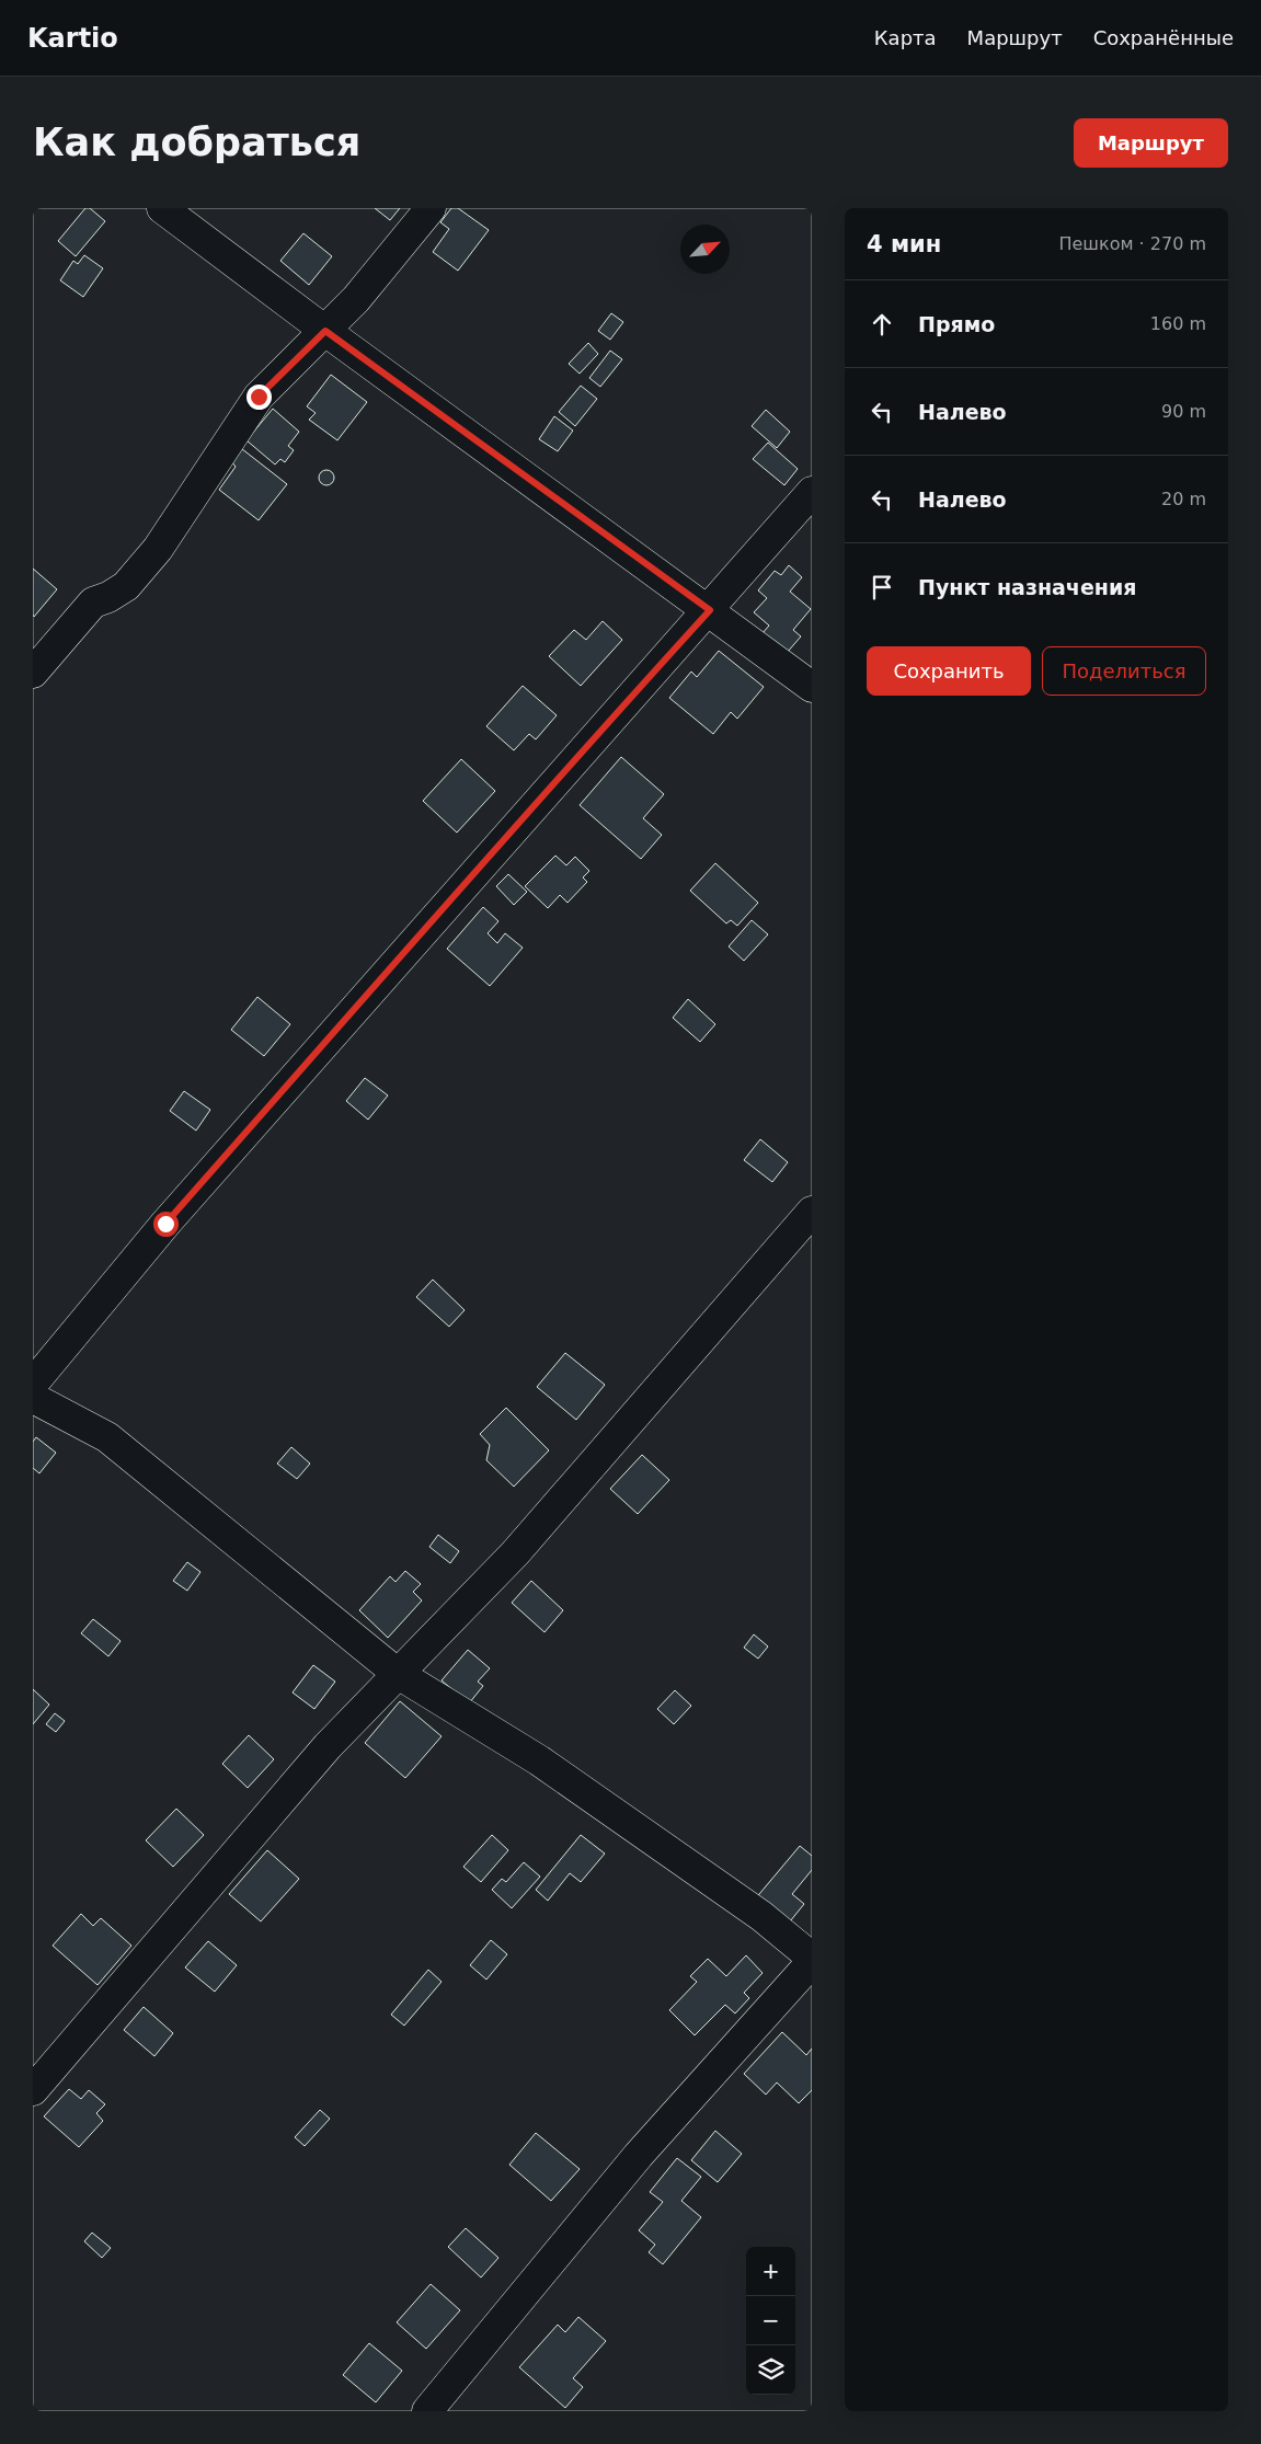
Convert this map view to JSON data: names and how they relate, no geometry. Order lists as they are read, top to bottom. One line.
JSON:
{"north":"top right","page":{"header":"Kartio","nav":["Карта","Маршрут","Сохранённые"],"buttons":["Маршрут",["Сохранить","Поделиться"]],"title":"Как добраться","heading":["4 мин","Пешком · 270 m"],"list":[["Прямо","160 m"],["Налево","90 m"],["Налево","20 m"],"Пункт назначения"],"map_buttons":["+","−"]}}
